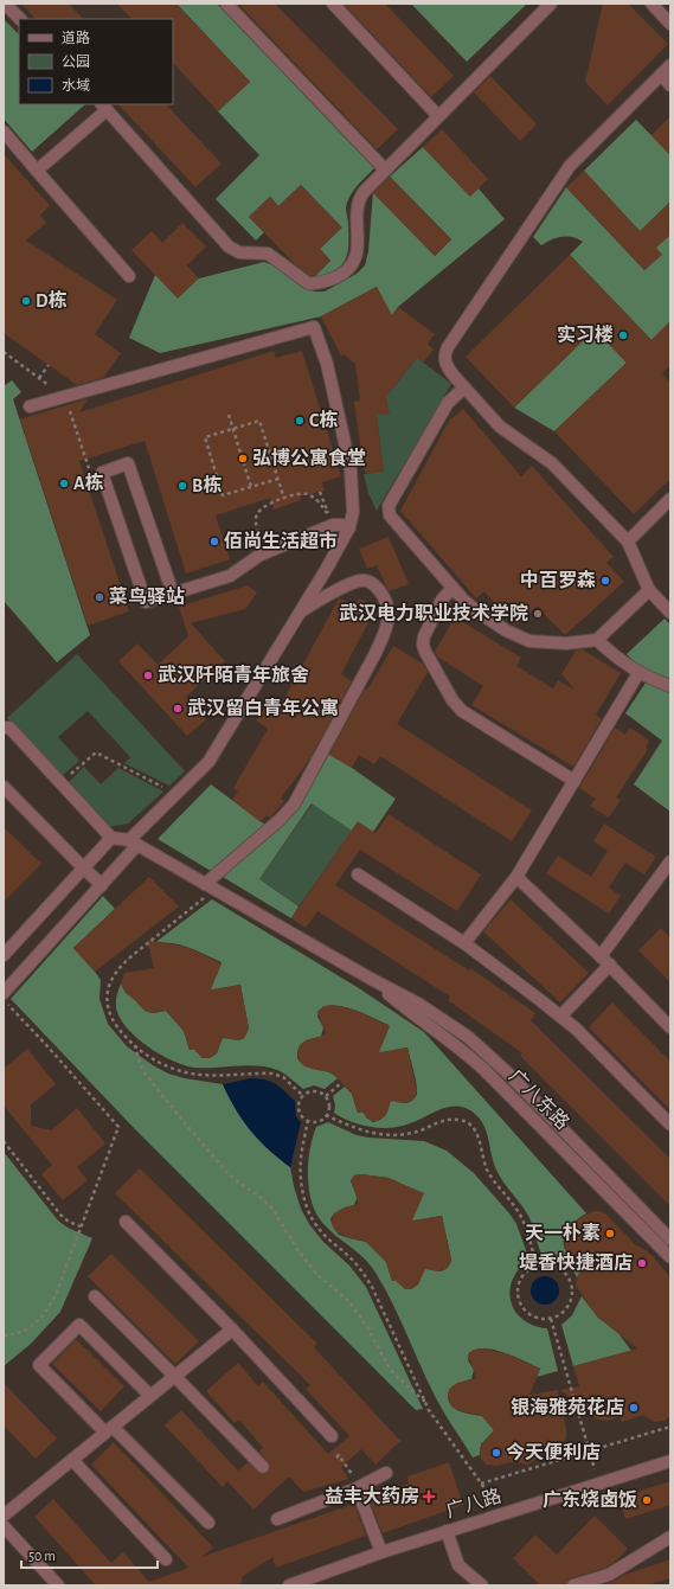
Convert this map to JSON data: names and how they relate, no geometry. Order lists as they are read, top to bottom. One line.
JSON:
{"streets":{"street":["广八东路","广八路"]},"places":{"other":["D栋","实习楼","C栋","弘博公寓食堂","A栋","B栋","佰尚生活超市","中百罗森","菜鸟驿站","武汉电力职业技术学院","武汉阡陌青年旅舍","武汉留白青年公寓","天一朴素","堤香快捷酒店","银海雅苑花店","今天便利店","广东烧卤饭"],"health":["益丰大药房"]},"legend":["道路","公园","水域"],"scale_bar":"50 m"}
